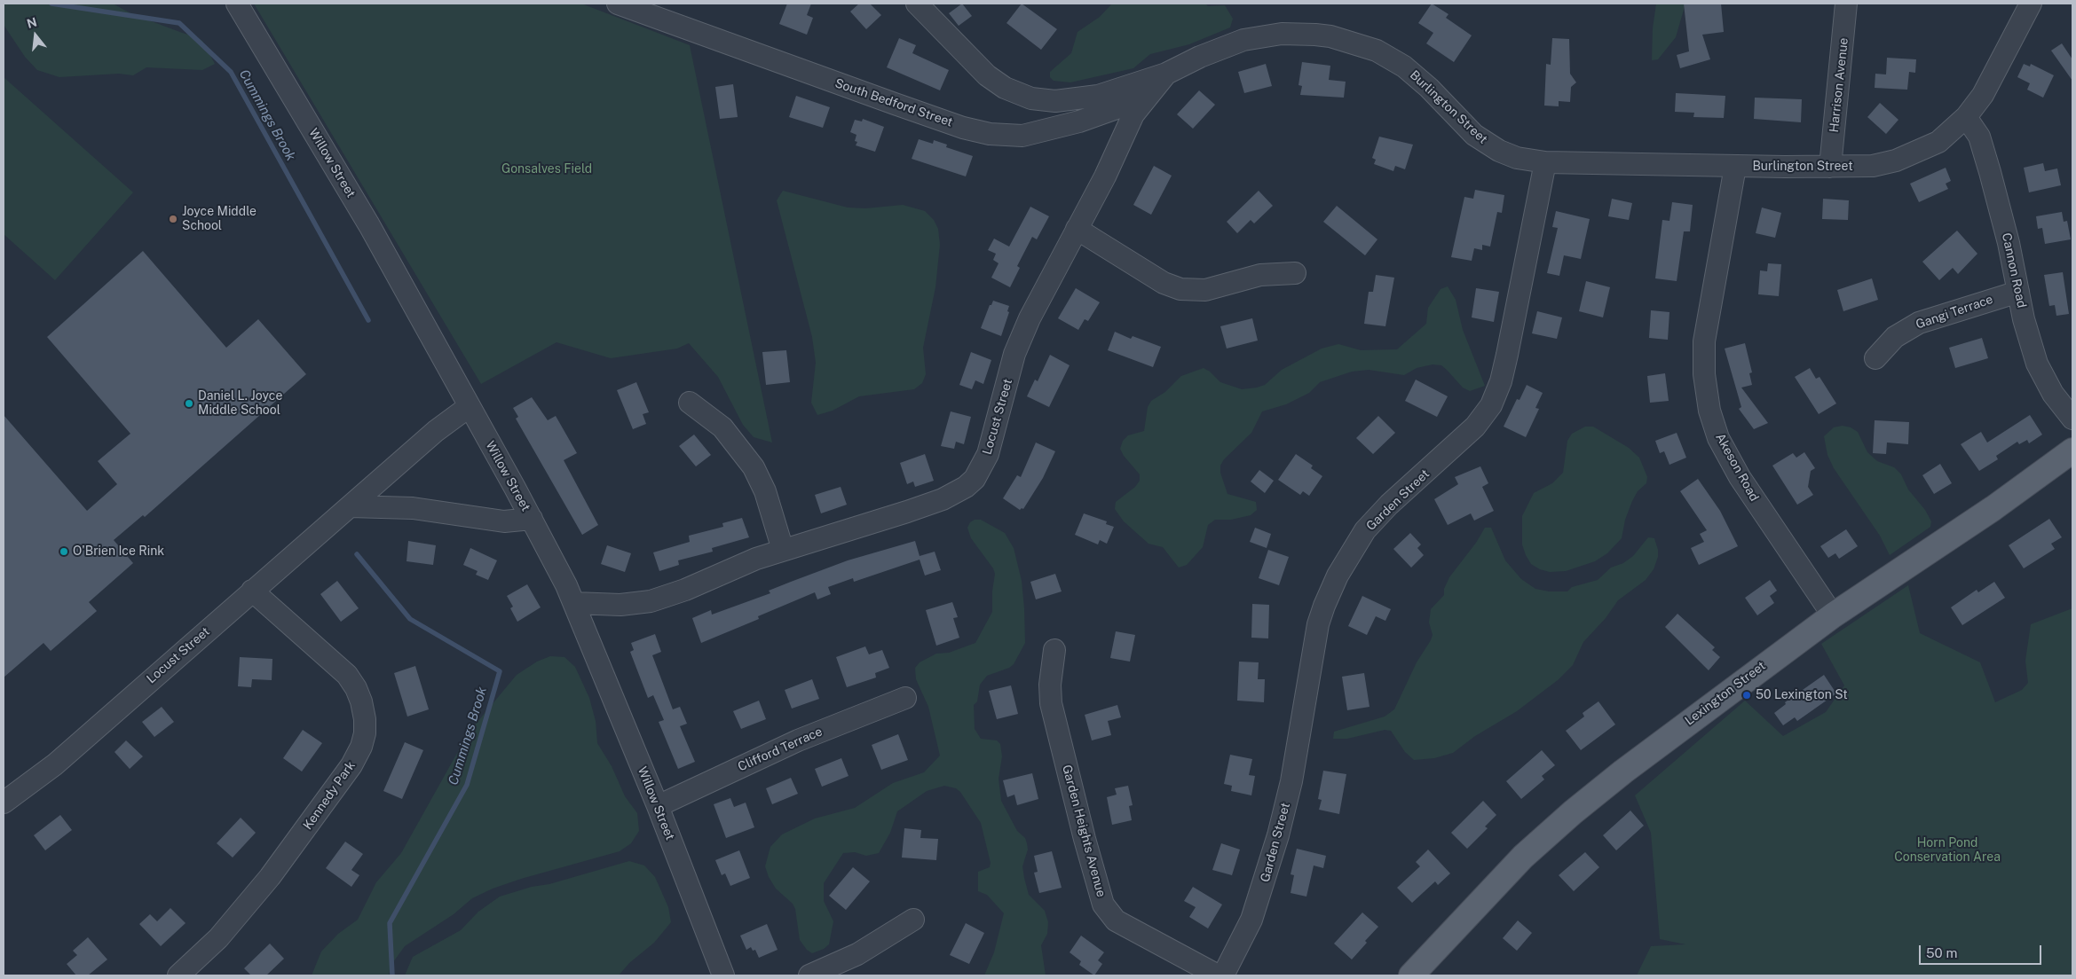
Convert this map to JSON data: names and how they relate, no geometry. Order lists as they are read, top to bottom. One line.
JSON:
{"streets":{"main road":["Lexington Street"],"street":["Harrison Avenue","South Bedford Street","Burlington Street","Willow Street","Cannon Road","Gangi Terrace","Locust Street","Akeson Road","Garden Street","Clifford Terrace","Kennedy Park","Garden Heights Avenue"]},"crossings":[["Harrison Avenue","Burlington Street"],["South Bedford Street","Burlington Street"],["South Bedford Street","Locust Street"],["Burlington Street","Cannon Road"],["Burlington Street","Locust Street"],["Burlington Street","Akeson Road"],["Burlington Street","Garden Street"],["Willow Street","Locust Street"],["Willow Street","Clifford Terrace"],["Cannon Road","Gangi Terrace"],["Locust Street","Kennedy Park"],["Akeson Road","Lexington Street"]],"water":["Cummings Brook"],"parks":["Gonsalves Field","Horn Pond Conservation Area"],"places":["Joyce Middle School","Daniel L. Joyce Middle School","O'Brien Ice Rink","50 Lexington St"],"scale_bar":"50 m","north":"top"}
